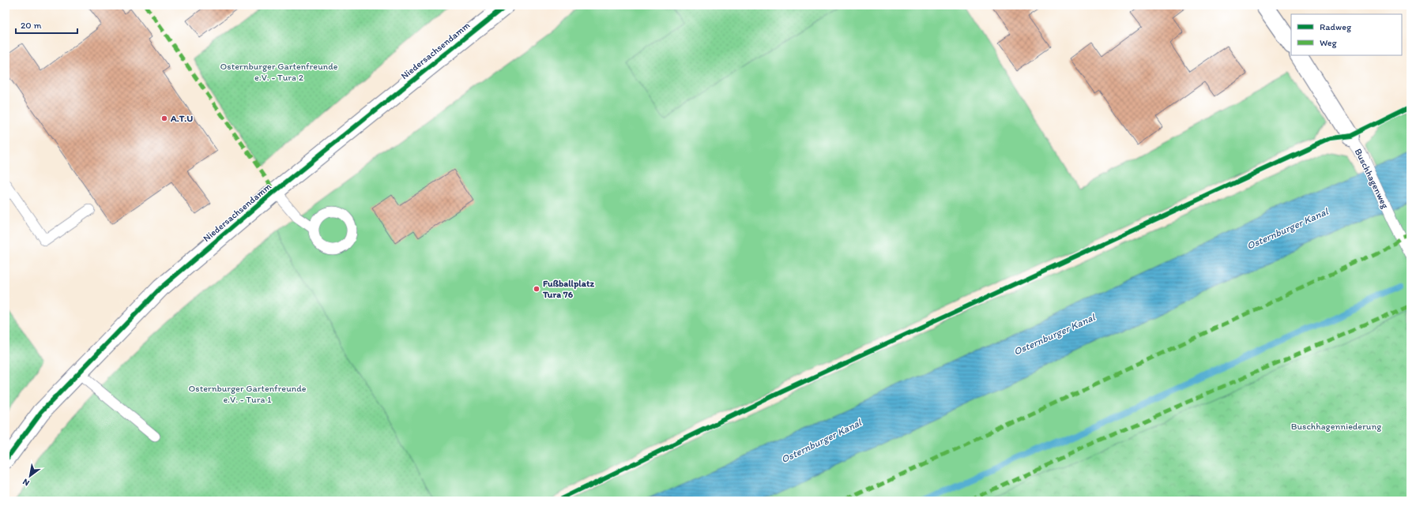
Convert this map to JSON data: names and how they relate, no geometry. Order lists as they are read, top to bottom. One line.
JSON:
{"streets":{"street":["Niedersachsendamm","Buschhagenweg"]},"water":["Osternburger Kanal"],"parks":["Osternburger Gartenfreunde e.V. - Tura 2","Osternburger Gartenfreunde e.V. - Tura 1","Buschhagenniederung"],"places":["A.T.U","Fußballplatz Tura 76"],"legend":["Radweg","Weg"],"scale_bar":"20 m","north":"bottom left"}
